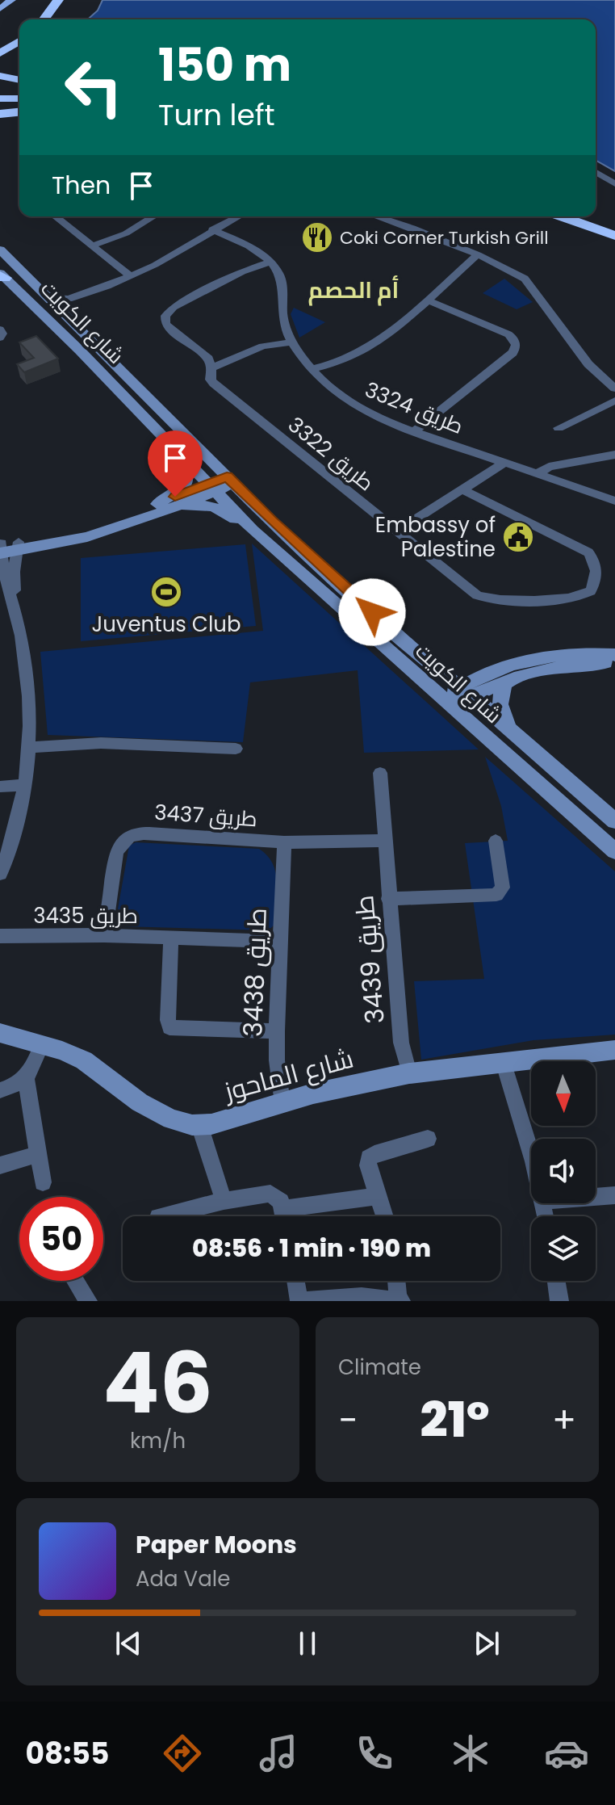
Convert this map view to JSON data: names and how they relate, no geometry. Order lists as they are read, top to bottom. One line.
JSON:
{"streets":{"main road":["شارع الكويت","شارع الماحوز"],"street":["طريق 3324","طريق 3322","طريق 3437","طريق 3435","طريق 3439","طريق 3438"]},"crossings":[["طريق 3324","طريق 3322"],["طريق 3437","طريق 3435"],["طريق 3437","طريق 3439"],["طريق 3437","طريق 3438"],["طريق 3435","طريق 3438"],["طريق 3439","شارع الماحوز"],["طريق 3438","شارع الماحوز"]],"districts":["أم الحصم"],"places":{"restaurant":["Coki Corner Turkish Grill"],"public building":["Embassy of Palestine"],"sports":["Juventus Club"]},"north":"bottom","page":{"turn":["150 m","Turn left"],"then":"Then","limit":"50","trip":"08:56 · 1 min · 190 m","tile":[["46","km/h"],"Climate"],"heat":["−","21°","+"],"song":["Paper Moons","Ada Vale"],"tabs":"08:55"}}
